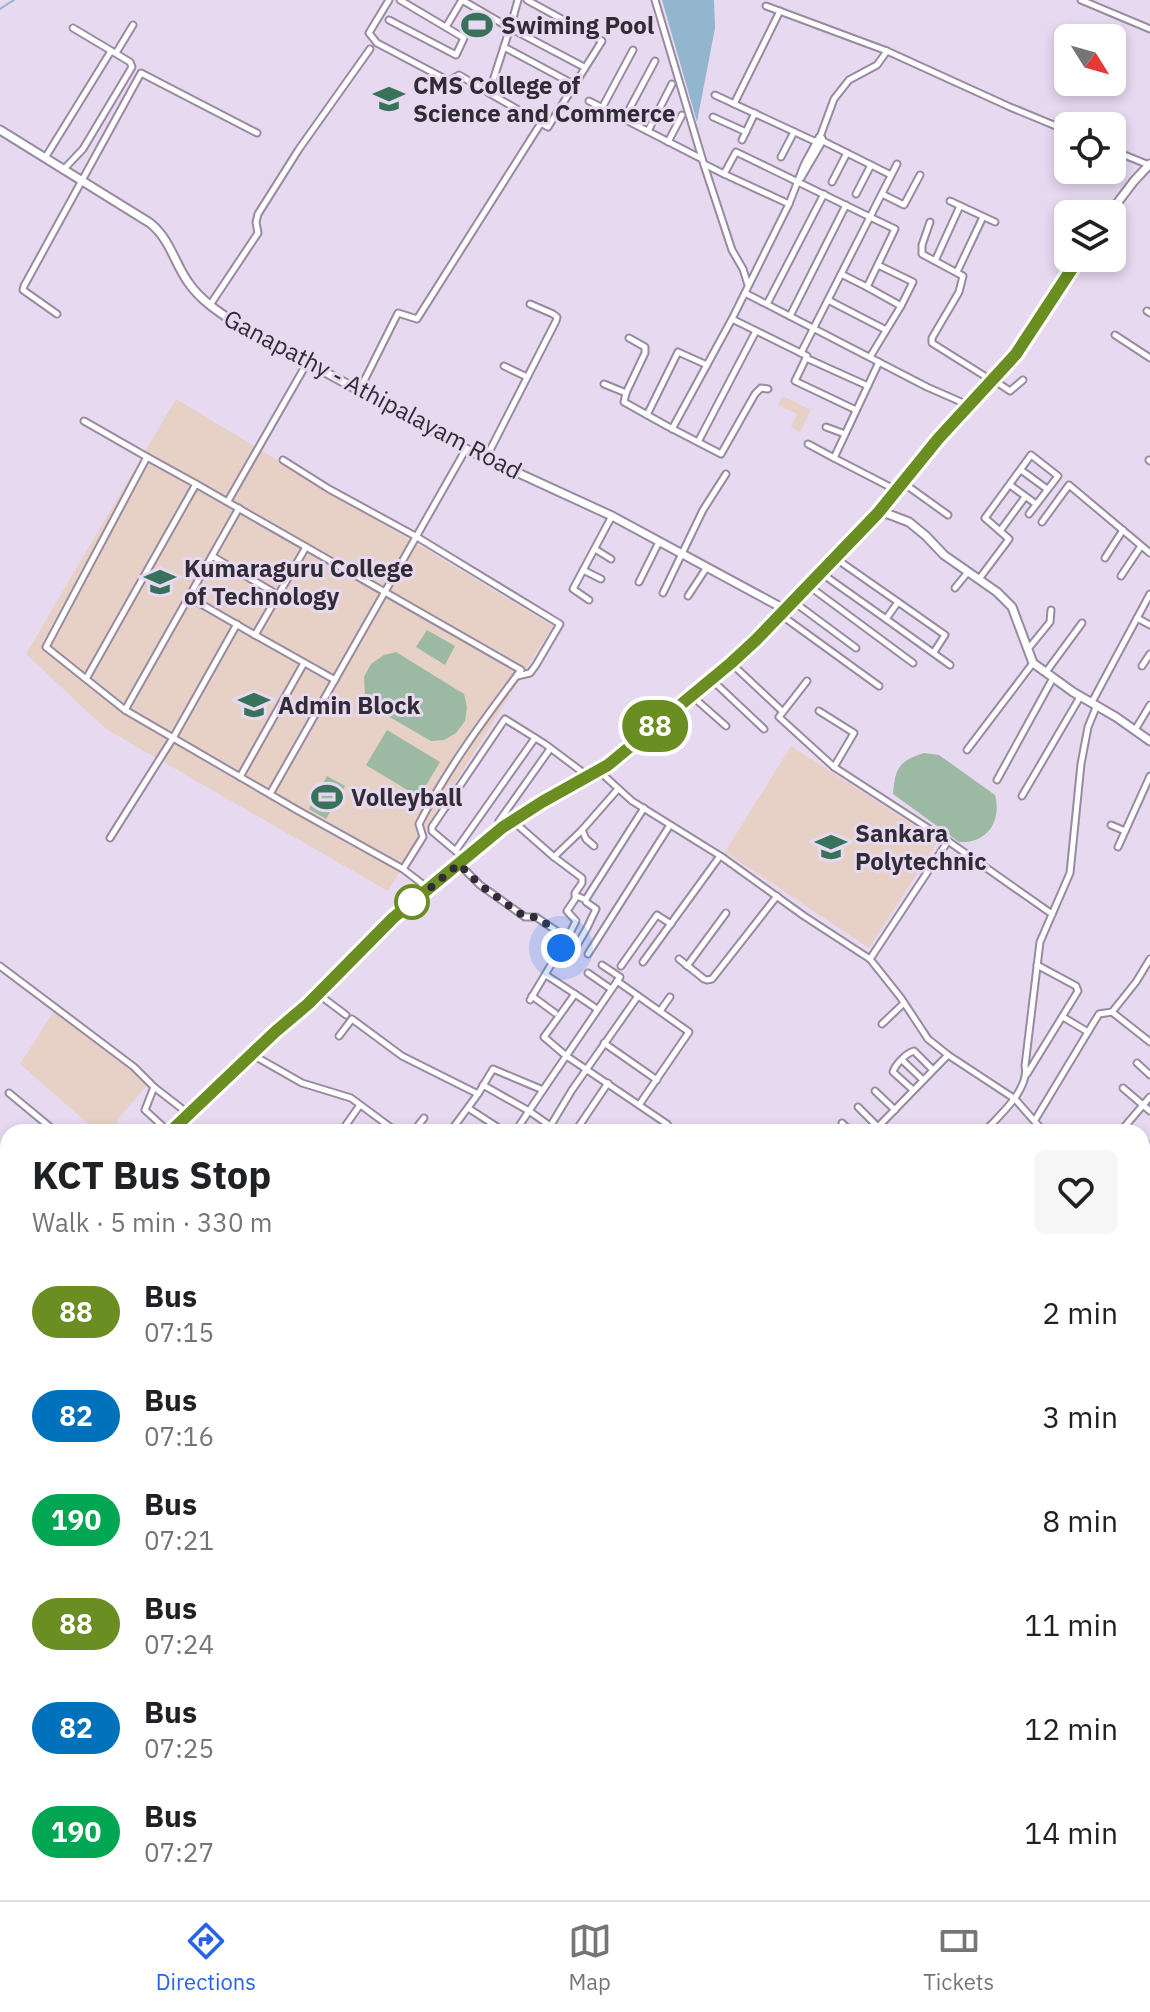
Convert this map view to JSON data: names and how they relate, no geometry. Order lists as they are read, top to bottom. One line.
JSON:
{"streets":{"main road":["Ganapathy - Athipalayam Road"]},"places":{"sports":["Swiming Pool","Volleyball"],"school or university":["CMS College of Science and Commerce","Kumaraguru College of Technology","Admin Block","Sankara Polytechnic"]},"lines":["bus line 88"],"north":"bottom right","page":{"on_map":"88","heading":["KCT Bus Stop","Walk · 5 min · 330 m"],"list":[{"mark":"88","name":"Bus","note":"07:15","value":"2 min"},{"mark":"82","name":"Bus","note":"07:16","value":"3 min"},{"mark":"190","name":"Bus","note":"07:21","value":"8 min"},{"mark":"88","name":"Bus","note":"07:24","value":"11 min"},{"mark":"82","name":"Bus","note":"07:25","value":"12 min"},{"mark":"190","name":"Bus","note":"07:27","value":"14 min"}],"tabs":["Directions","Map","Tickets"]}}
